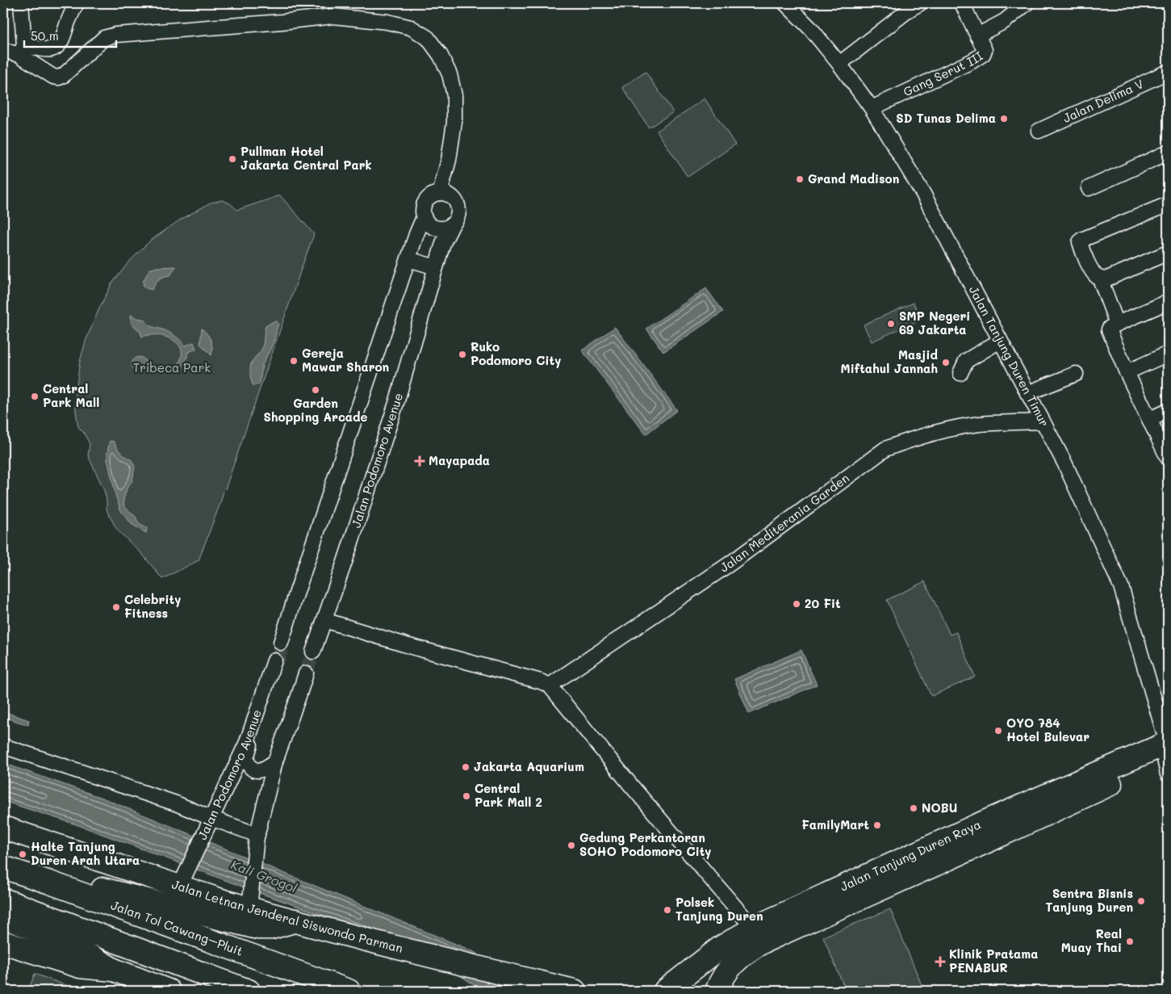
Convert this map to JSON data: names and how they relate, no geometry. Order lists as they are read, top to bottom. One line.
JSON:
{"streets":{"main road":["Jalan Tanjung Duren Raya","Jalan Letnan Jenderal Siswondo Parman","Jalan Tol Cawang–Pluit"],"street":["Gang Serut III","Jalan Delima V","Jalan Tanjung Duren Timur","Jalan Podomoro Avenue","Jalan Mediterania Garden"]},"crossings":[["Gang Serut III","Jalan Tanjung Duren Timur"],["Jalan Tanjung Duren Timur","Jalan Mediterania Garden"],["Jalan Tanjung Duren Timur","Jalan Tanjung Duren Raya"],["Jalan Podomoro Avenue","Jalan Letnan Jenderal Siswondo Parman"]],"water":["Kali Grogol"],"parks":["Tribeca Park"],"places":{"other":["SD Tunas Delima","Pullman Hotel Jakarta Central Park","Grand Madison","SMP Negeri 69 Jakarta","Ruko Podomoro City","Gereja Mawar Sharon","Masjid Miftahul Jannah","Garden Shopping Arcade","Central Park Mall","20 Fit","Celebrity Fitness","OYO 784 Hotel Bulevar","Jakarta Aquarium","Central Park Mall 2","NOBU","FamilyMart","Gedung Perkantoran SOHO Podomoro City","Halte Tanjung Duren Arah Utara","Sentra Bisnis Tanjung Duren","Polsek Tanjung Duren","Real Muay Thai"],"health":["Mayapada","Klinik Pratama PENABUR"]},"scale_bar":"50 m"}
